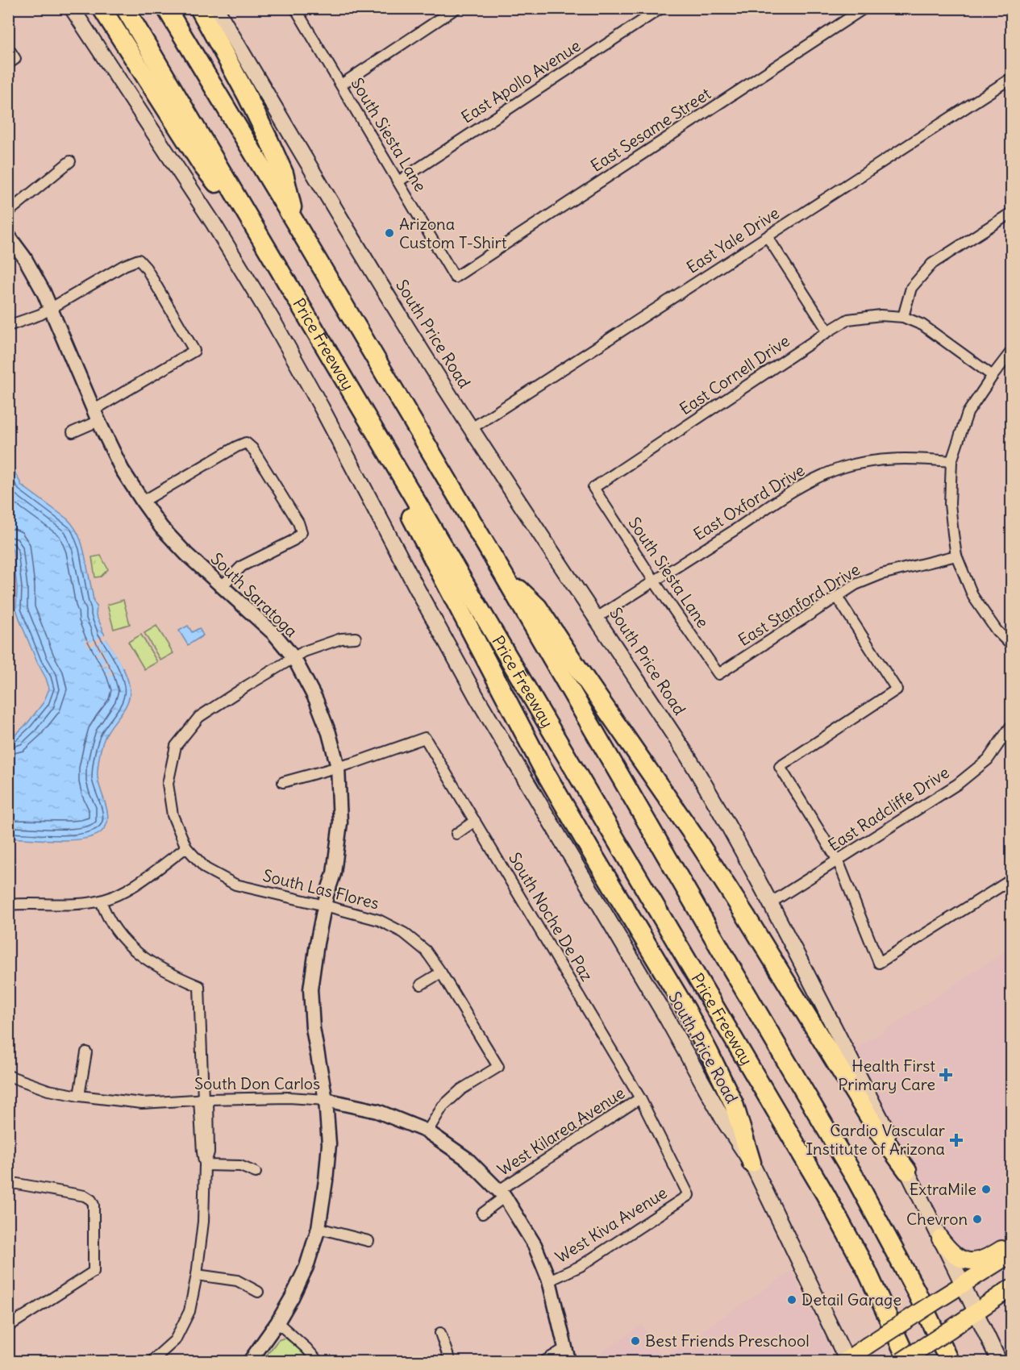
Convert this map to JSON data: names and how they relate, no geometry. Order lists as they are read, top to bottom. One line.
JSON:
{"streets":{"highway":["Price Freeway"],"main road":["South Price Road"],"street":["East Apollo Avenue","East Sesame Street","South Siesta Lane","East Yale Drive","East Cornell Drive","East Oxford Drive","South Saratoga","East Stanford Drive","East Radcliffe Drive","South Las Flores","South Noche De Paz","South Don Carlos","West Kilarea Avenue","West Kiva Avenue"]},"crossings":[["East Apollo Avenue","South Siesta Lane"],["East Sesame Street","South Siesta Lane"],["South Siesta Lane","East Cornell Drive"],["South Siesta Lane","East Oxford Drive"],["South Siesta Lane","East Stanford Drive"],["East Yale Drive","South Price Road"],["South Price Road","East Oxford Drive"],["South Price Road","East Radcliffe Drive"],["South Saratoga","South Las Flores"],["South Saratoga","South Noche De Paz"],["South Saratoga","South Don Carlos"],["South Las Flores","South Don Carlos"],["South Noche De Paz","West Kilarea Avenue"],["South Noche De Paz","West Kiva Avenue"],["South Don Carlos","West Kilarea Avenue"],["South Don Carlos","West Kiva Avenue"]],"places":{"other":["Arizona Custom T-Shirt","ExtraMile","Chevron","Detail Garage","Best Friends Preschool"],"health":["Health First Primary Care","Cardio Vascular Institute of Arizona"]}}
